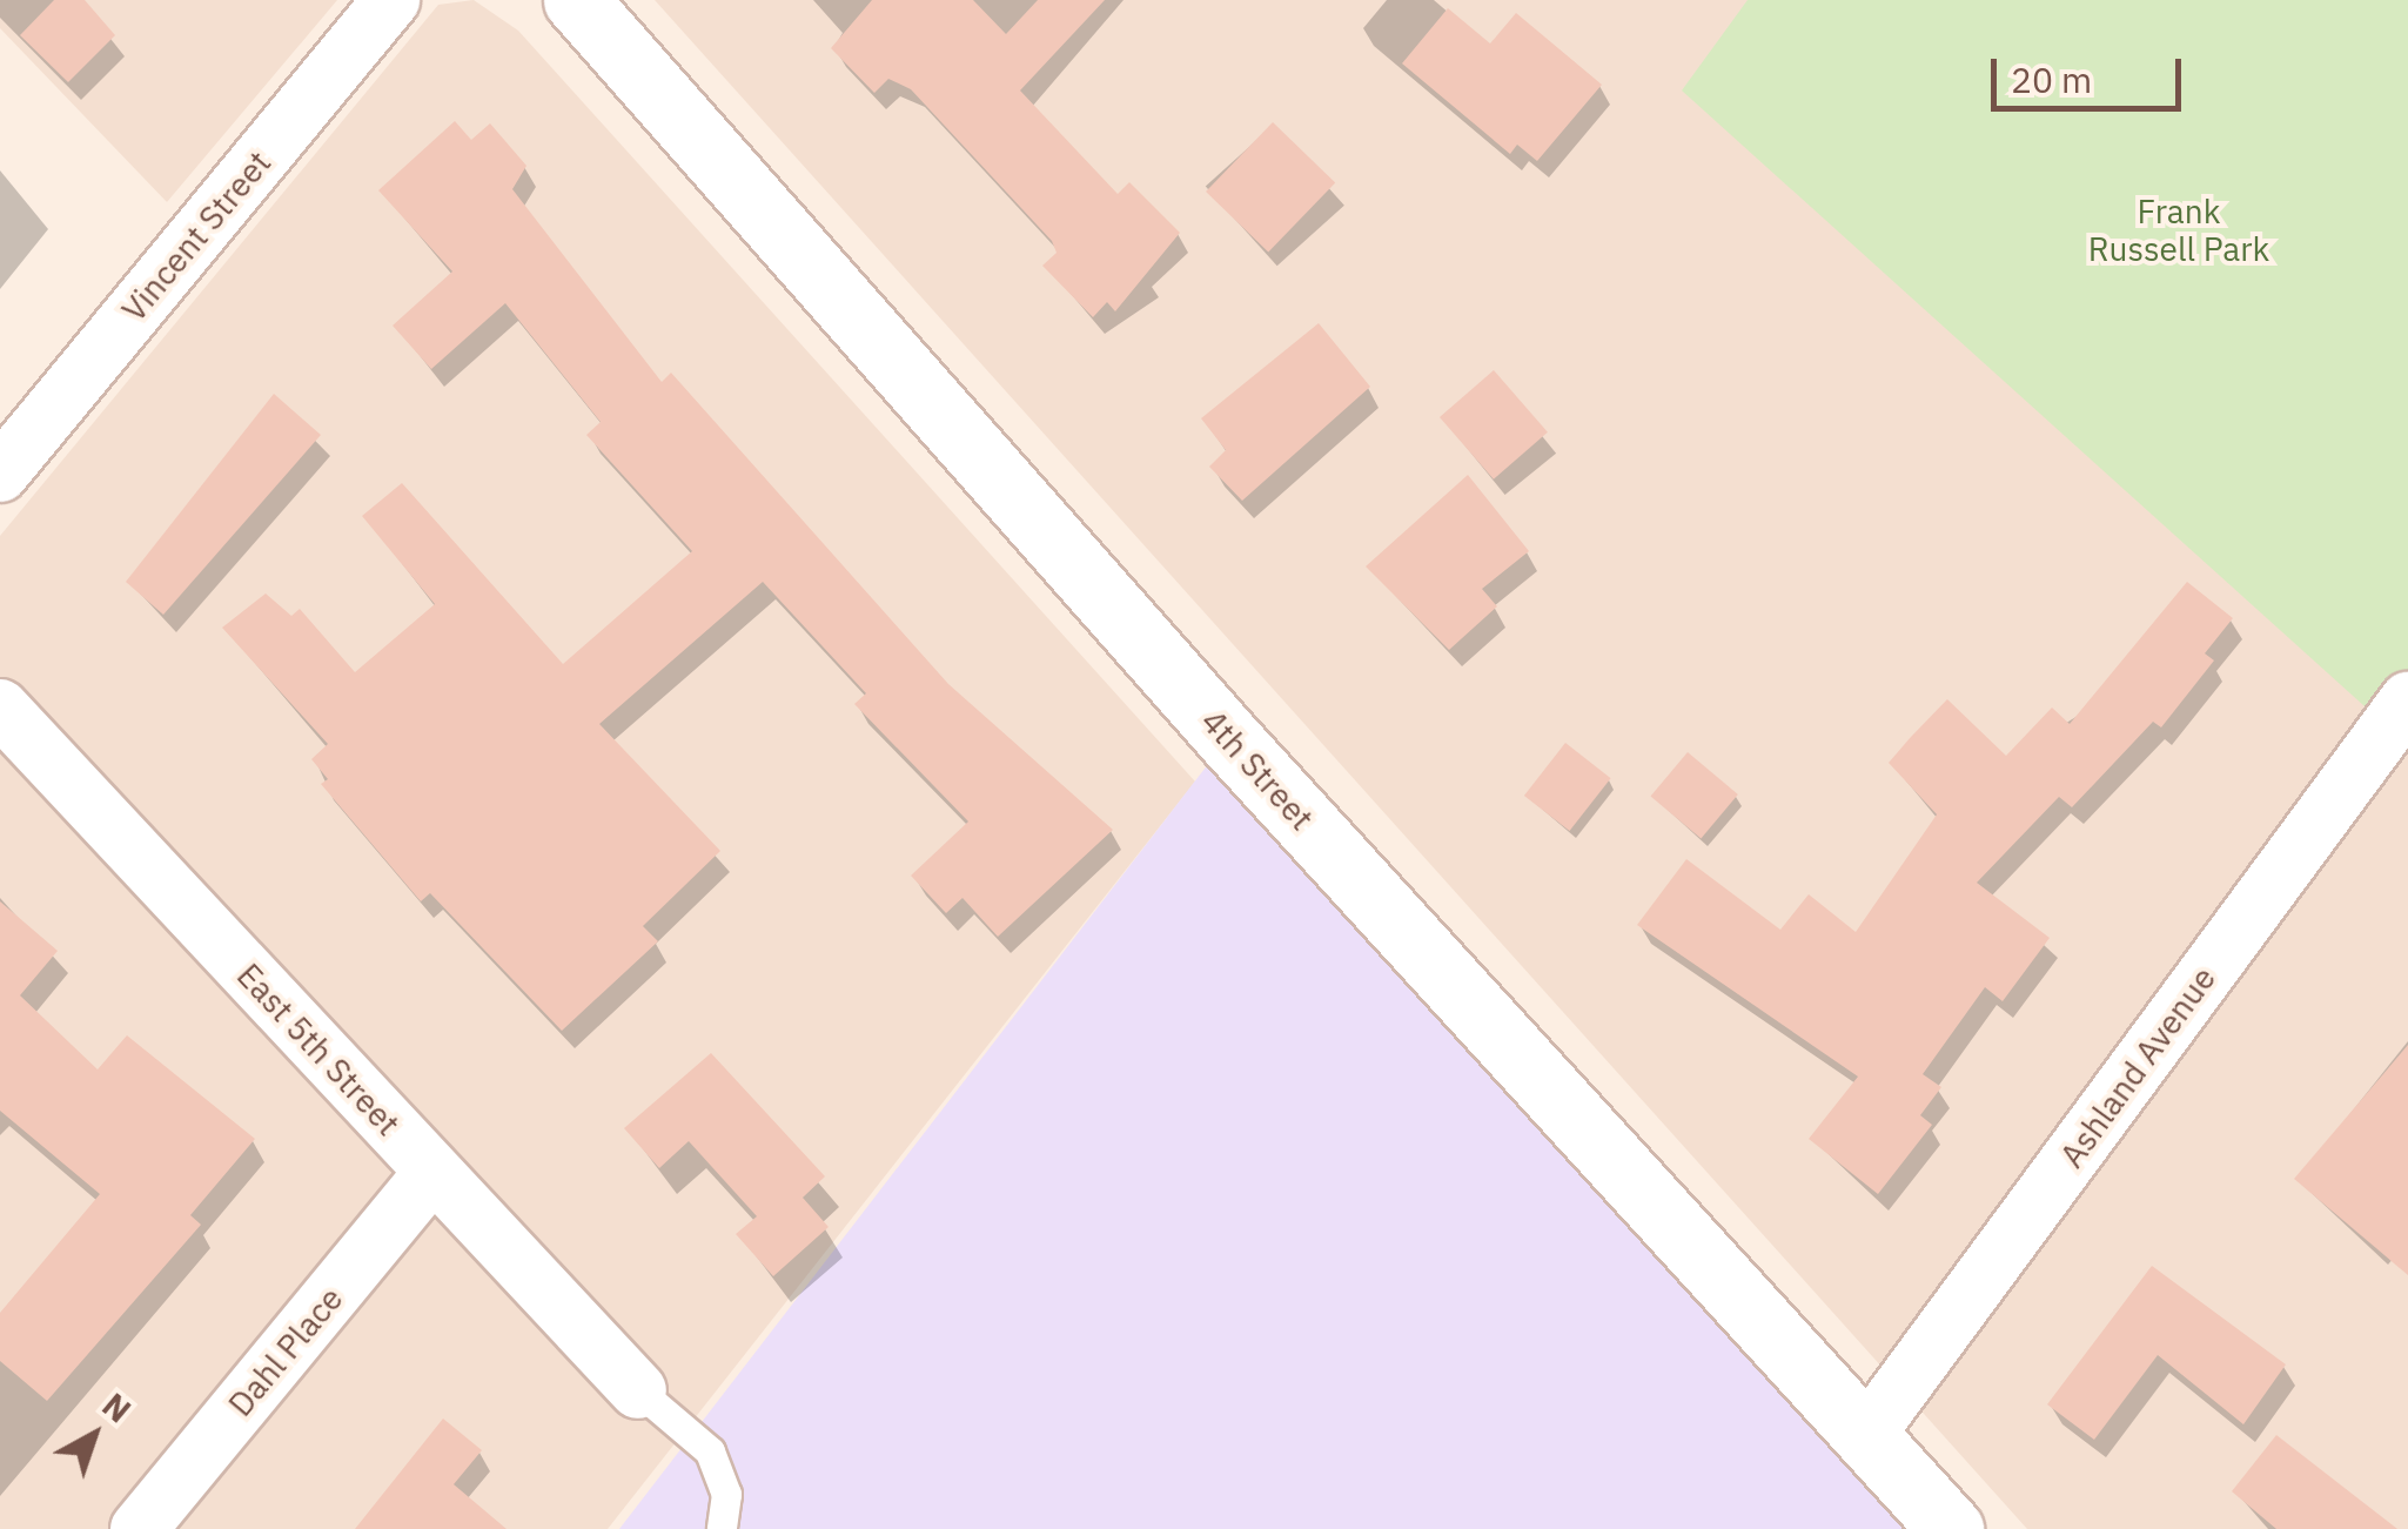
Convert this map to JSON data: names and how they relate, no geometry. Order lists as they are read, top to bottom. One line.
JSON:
{"streets":{"street":["Vincent Street","4th Street","East 5th Street","Ashland Avenue","Dahl Place"]},"crossings":[["4th Street","Ashland Avenue"],["East 5th Street","Dahl Place"]],"parks":["Frank Russell Park"],"scale_bar":"20 m","north":"top right"}
